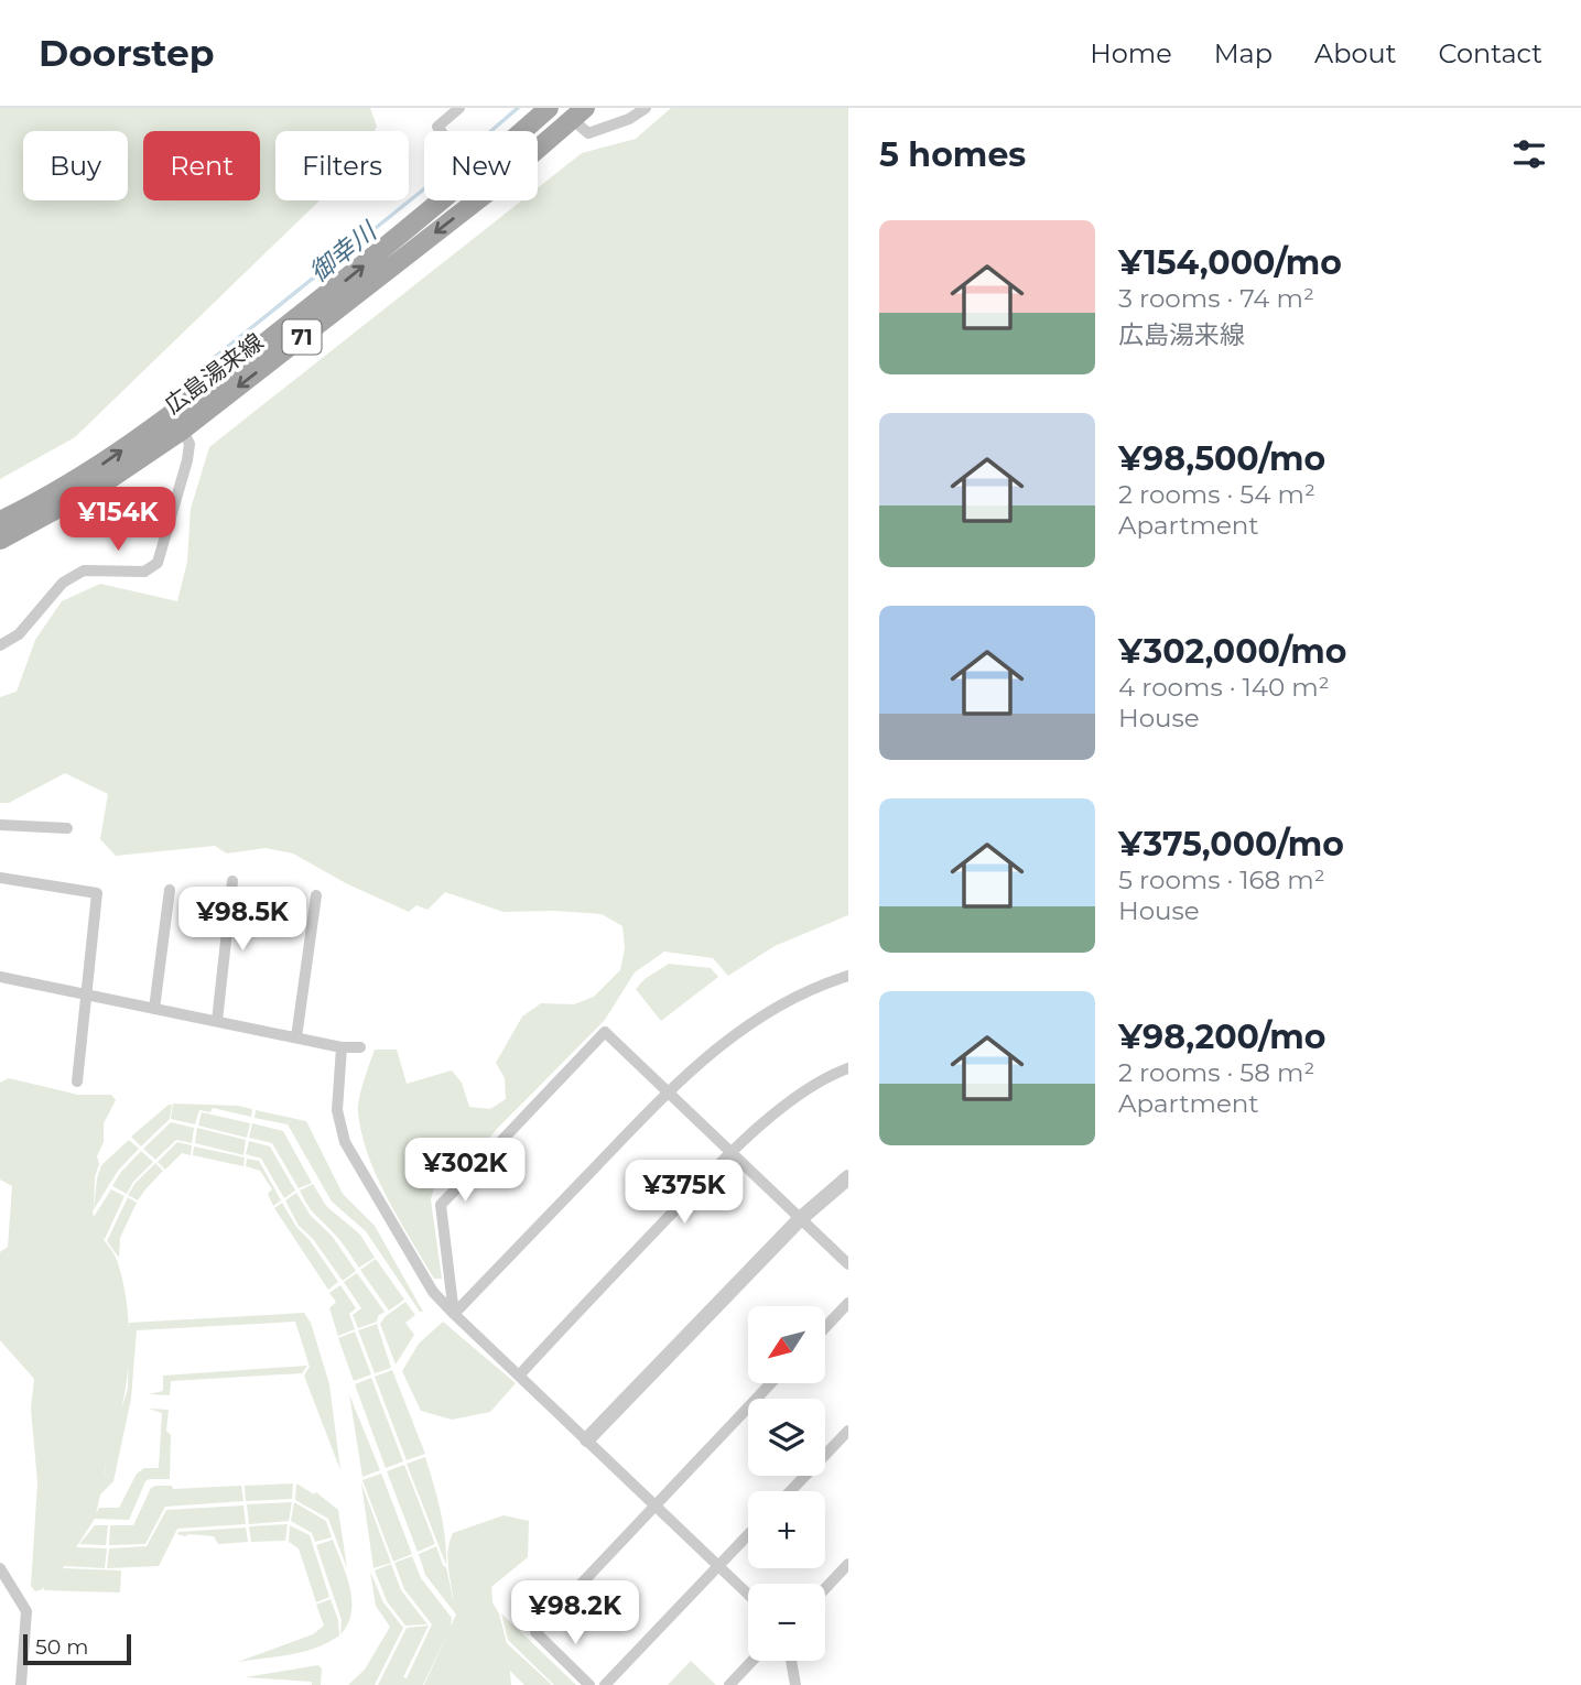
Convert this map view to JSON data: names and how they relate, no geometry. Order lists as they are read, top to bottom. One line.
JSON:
{"streets":{"main road":["71","広島湯来線"]},"water":["御幸川"],"scale_bar":"50 m","north":"bottom left","page":{"header":"Doorstep","nav":["Home","Map","About","Contact"],"heading":"5 homes","chip":["Buy","Rent","Filters","New"],"list":[{"name":"¥154,000/mo","note":"3 rooms · 74 m² · 広島湯来線"},{"name":"¥98,500/mo","note":"2 rooms · 54 m² · Apartment"},{"name":"¥302,000/mo","note":"4 rooms · 140 m² · House"},{"name":"¥375,000/mo","note":"5 rooms · 168 m² · House"},{"name":"¥98,200/mo","note":"2 rooms · 58 m² · Apartment"}],"price":["¥154K","¥98.5K","¥302K","¥375K","¥98.2K"],"map_buttons":["+","−"],"scale":"50 m"}}
